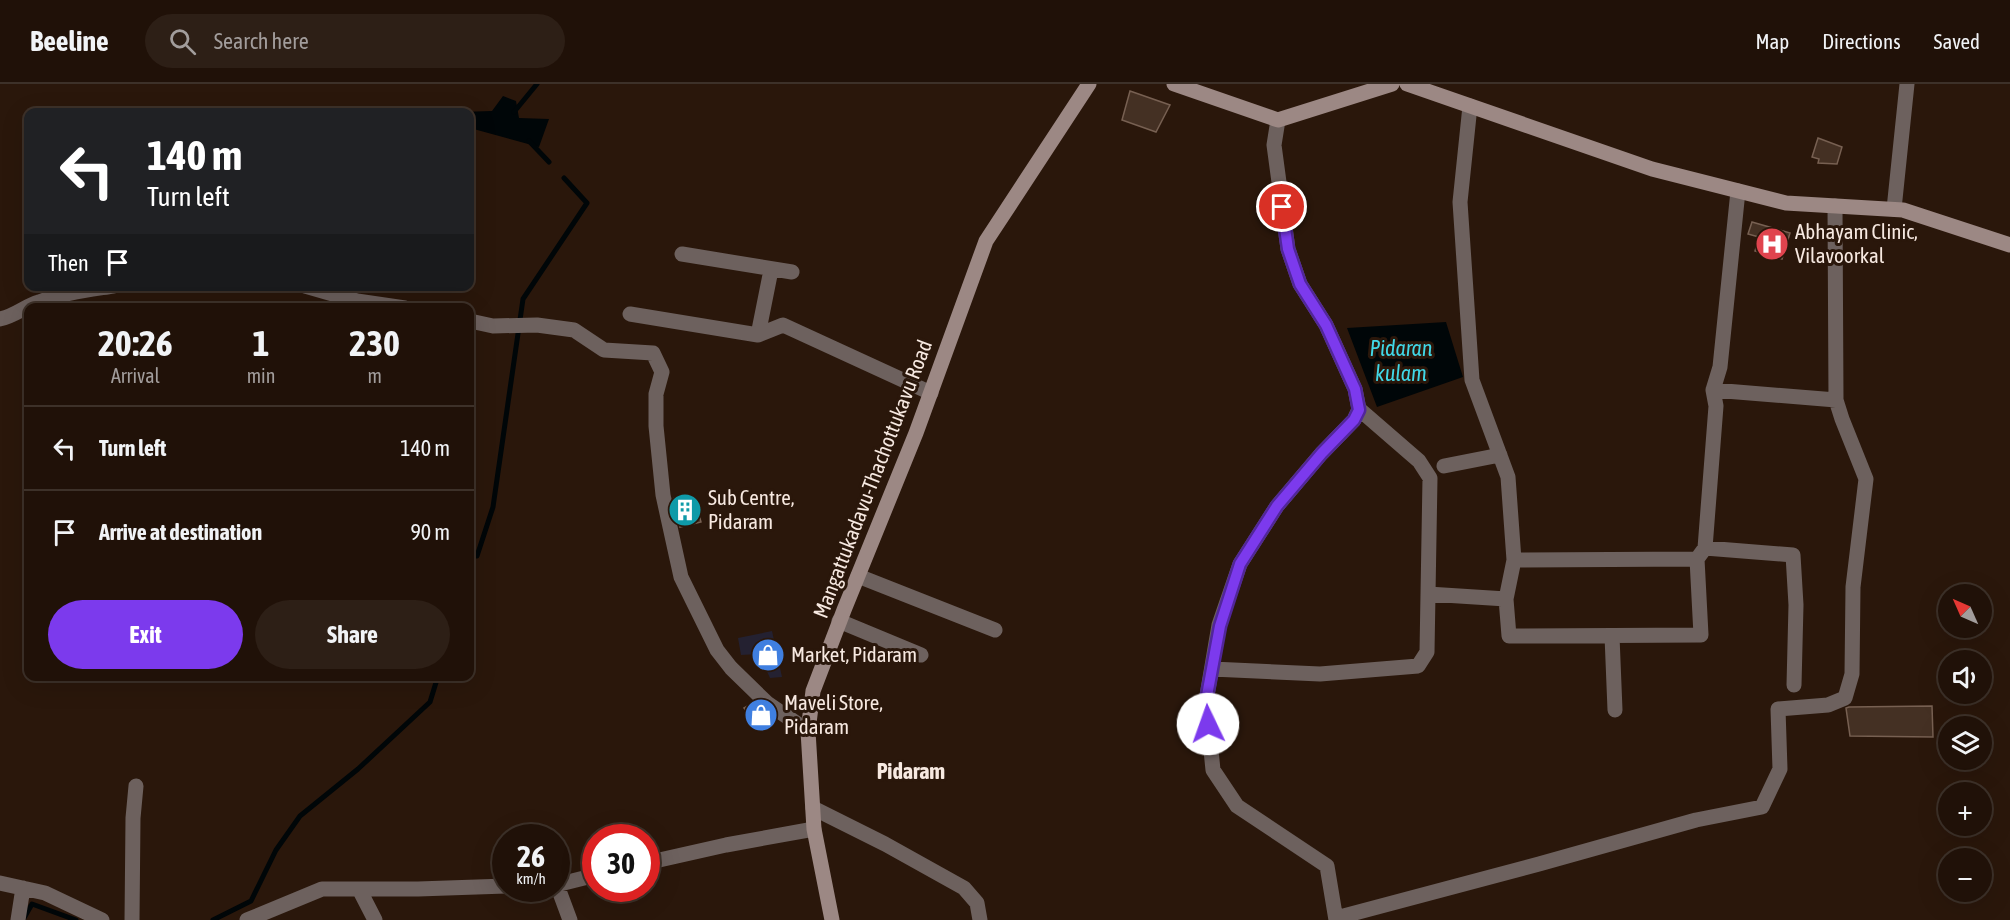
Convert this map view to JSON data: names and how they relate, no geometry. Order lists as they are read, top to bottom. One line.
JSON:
{"streets":{"main road":["Mangattukadavu-Thachottukavu Road"]},"districts":["Pidaram"],"water":["Pidaran kulam"],"places":{"hospital":["Abhayam Clinic, Vilavoorkal"],"building":["Sub Centre, Pidaram"],"shop":["Market, Pidaram","Maveli Store, Pidaram"]},"north":"top left","page":{"header":"Beeline","search":"Search here","nav":["Map","Directions","Saved"],"turn":["140 m","Turn left"],"then":"Then","eta":["20:26","Arrival","1","min","230","m"],"list":[{"name":"Turn left","value":"140 m"},{"name":"Arrive at destination","value":"90 m"}],"map_buttons":["+","−"],"buttons":["Exit","Share"],"speed":"26 km/h","limit":"30"}}
